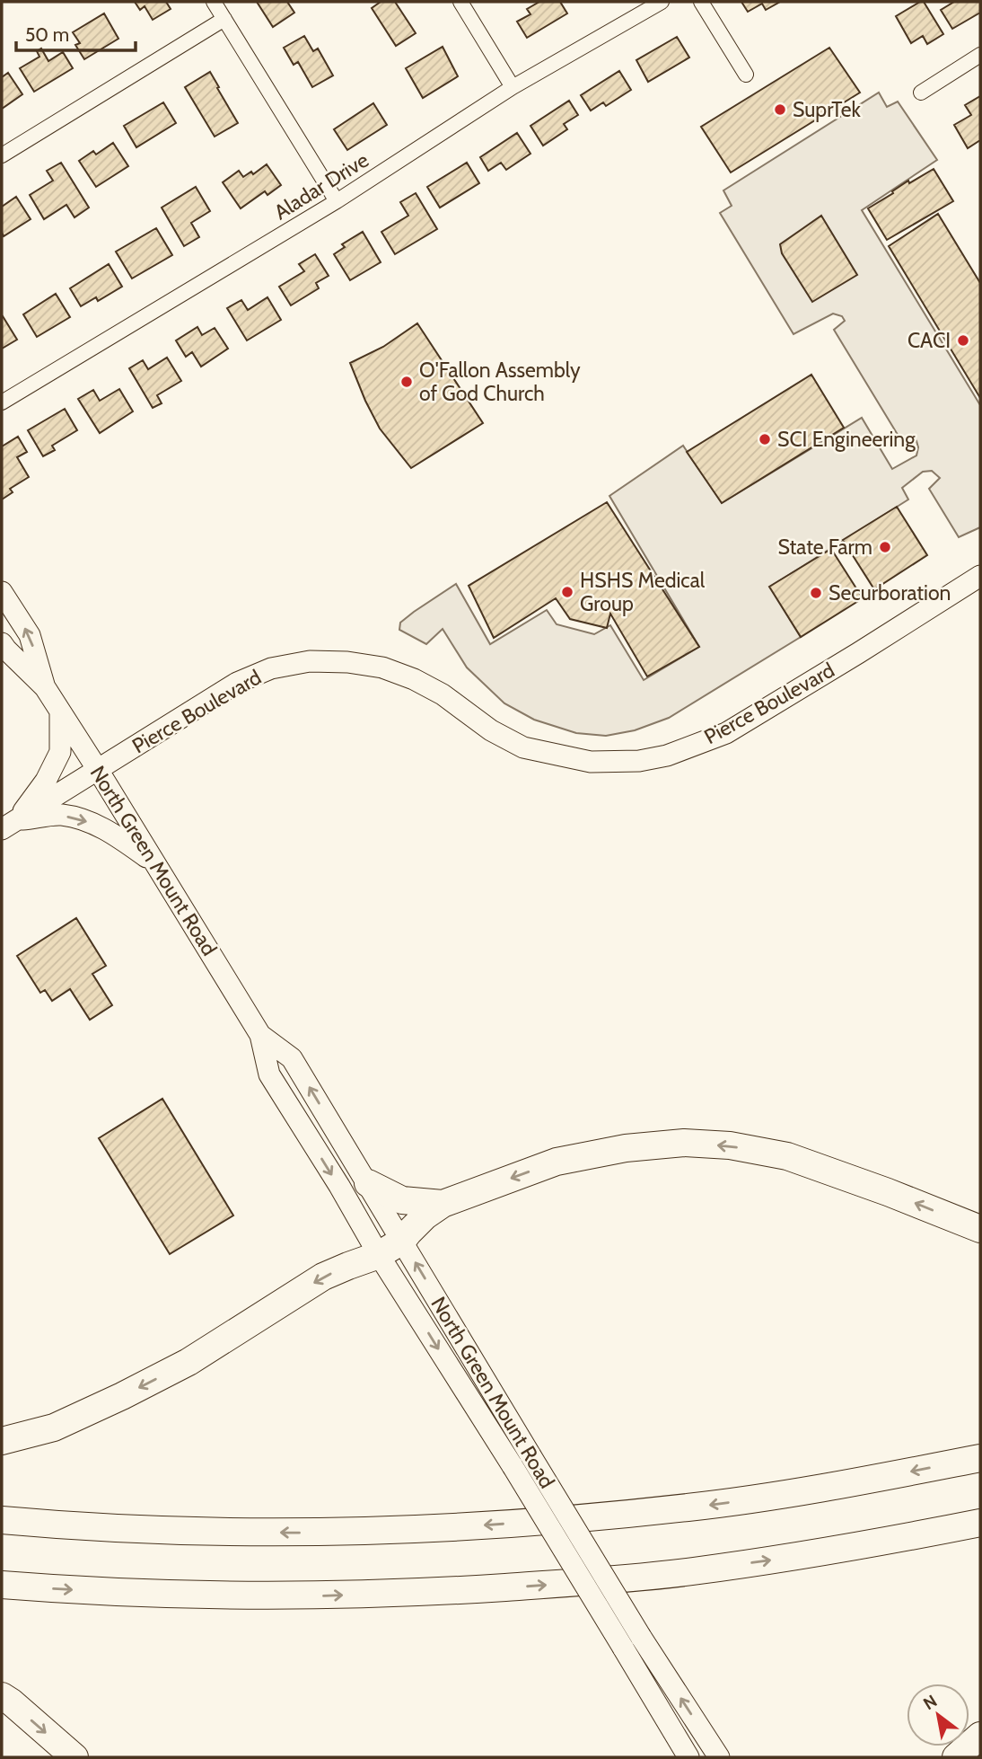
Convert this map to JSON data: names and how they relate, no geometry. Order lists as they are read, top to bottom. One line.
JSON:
{"streets":{"street":["Aladar Drive","Pierce Boulevard","North Green Mount Road"]},"crossings":[["Pierce Boulevard","North Green Mount Road"]],"places":["SuprTek","CACI","O'Fallon Assembly of God Church","SCI Engineering","State Farm","HSHS Medical Group","Securboration"],"scale_bar":"50 m","north":"top left"}
